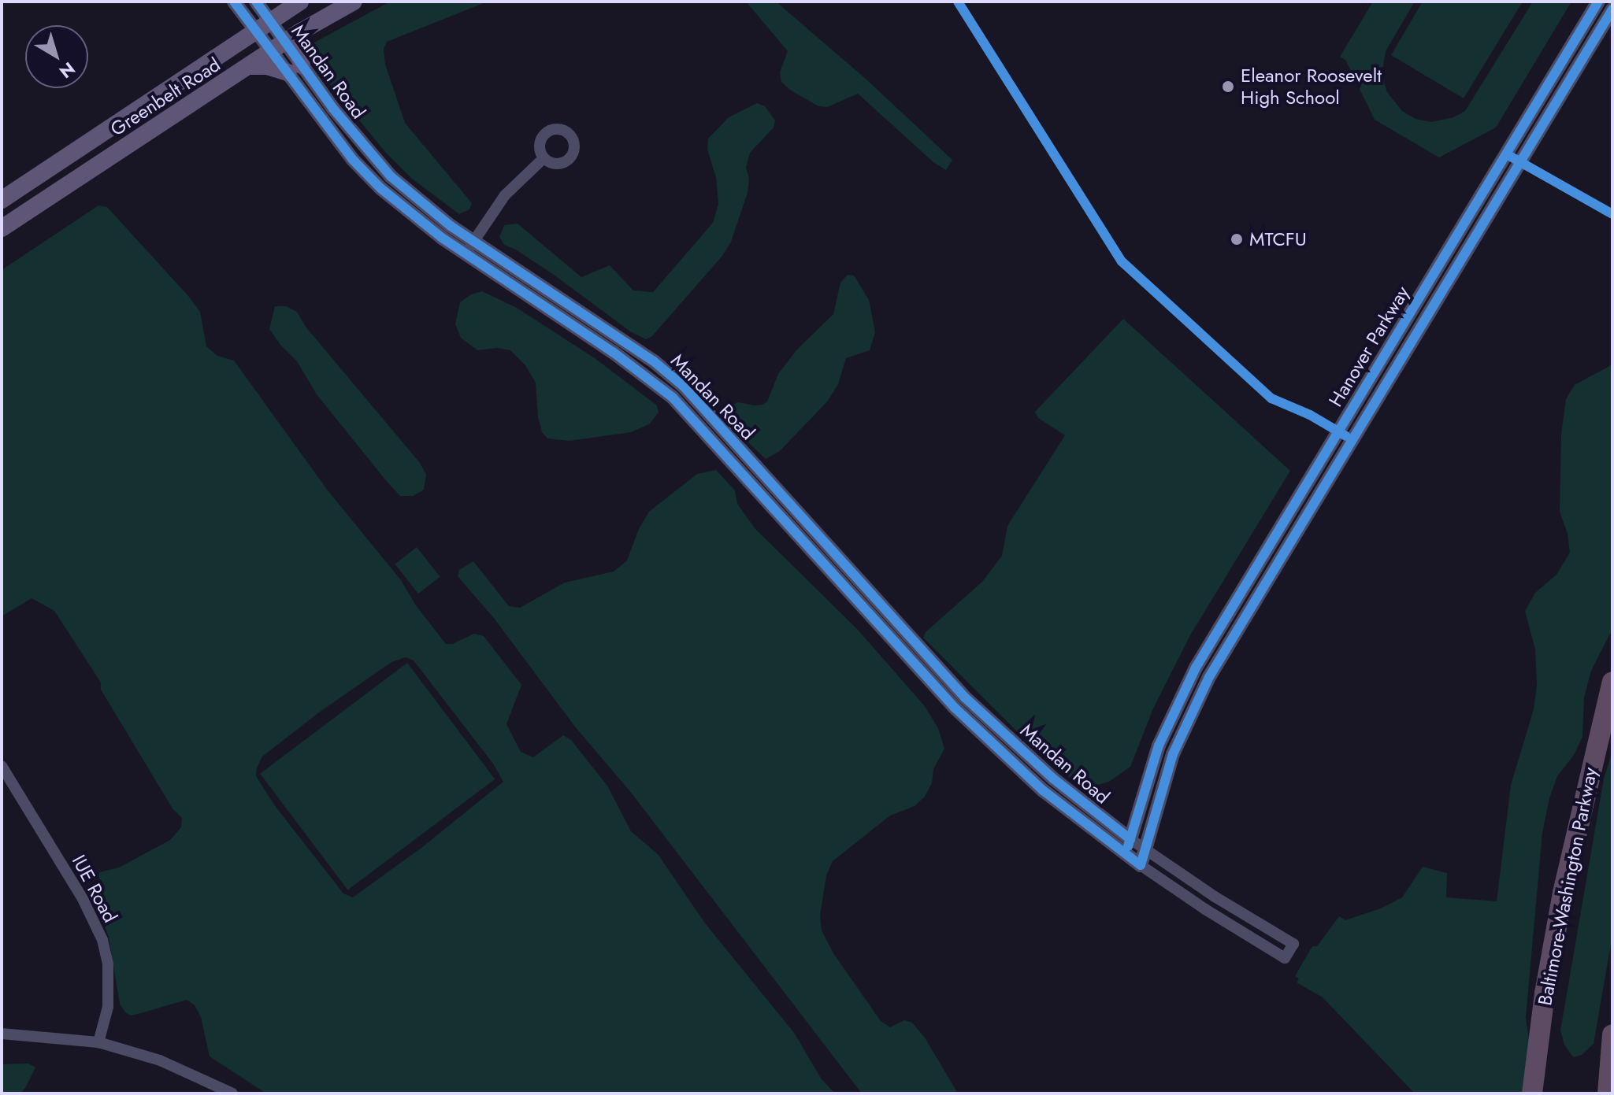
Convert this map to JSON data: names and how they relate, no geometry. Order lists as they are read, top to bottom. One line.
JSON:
{"streets":{"highway":["Baltimore-Washington Parkway"],"main road":["Greenbelt Road"],"street":["Mandan Road","Hanover Parkway","IUE Road"]},"crossings":[["Mandan Road","Greenbelt Road"],["Mandan Road","Hanover Parkway"]],"places":["Eleanor Roosevelt High School","MTCFU"],"north":"bottom right"}
